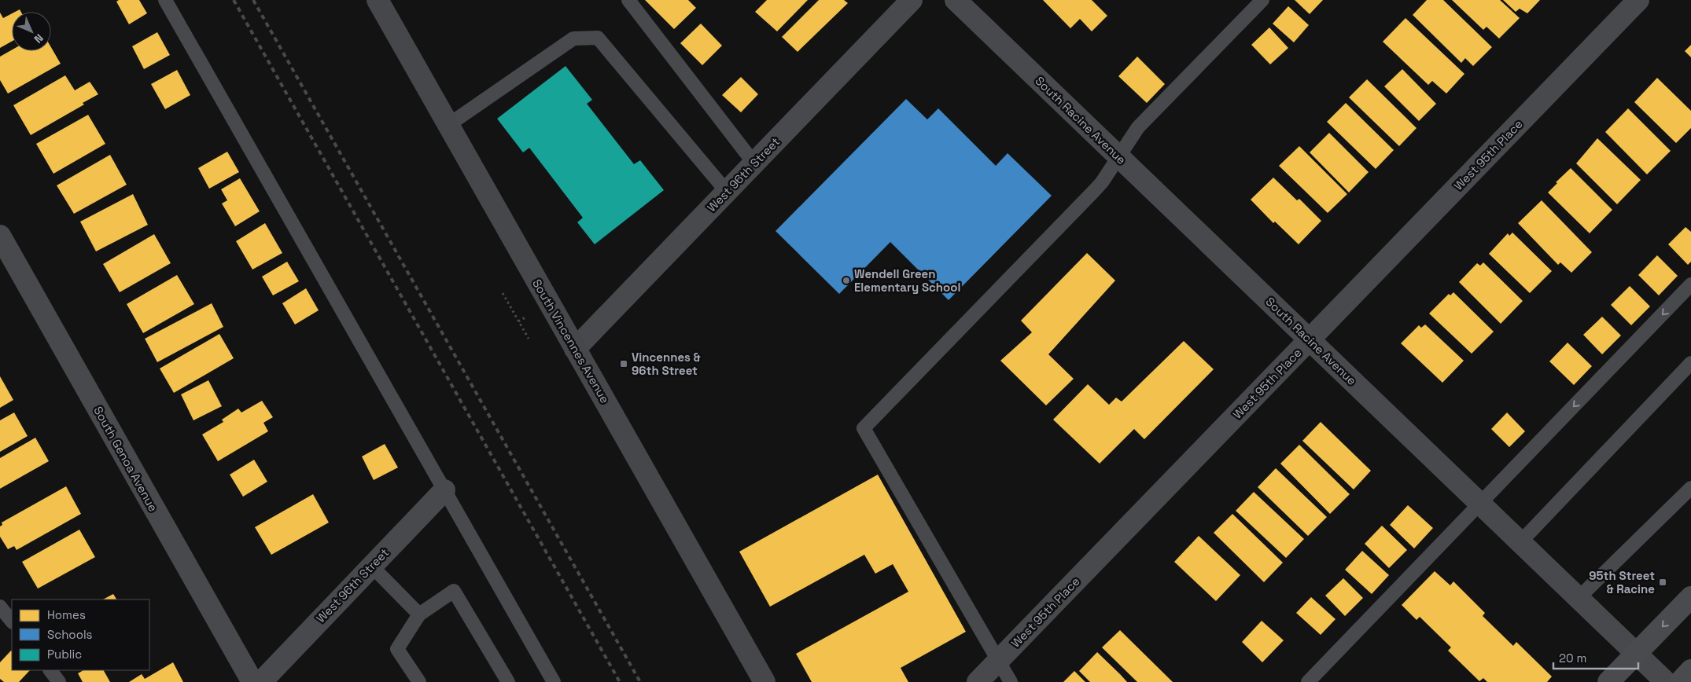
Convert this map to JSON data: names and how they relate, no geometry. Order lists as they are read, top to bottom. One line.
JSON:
{"streets":{"main road":["South Vincennes Avenue"],"street":["South Racine Avenue","West 95th Place","West 96th Street","South Genoa Avenue"]},"crossings":[["South Racine Avenue","West 95th Place"],["West 96th Street","South Vincennes Avenue"]],"places":{"other":["Wendell Green Elementary School"],"transit":["Vincennes & 96th Street","95th Street & Racine"]},"legend":["Homes","Schools","Public"],"scale_bar":"20 m","north":"bottom right"}
